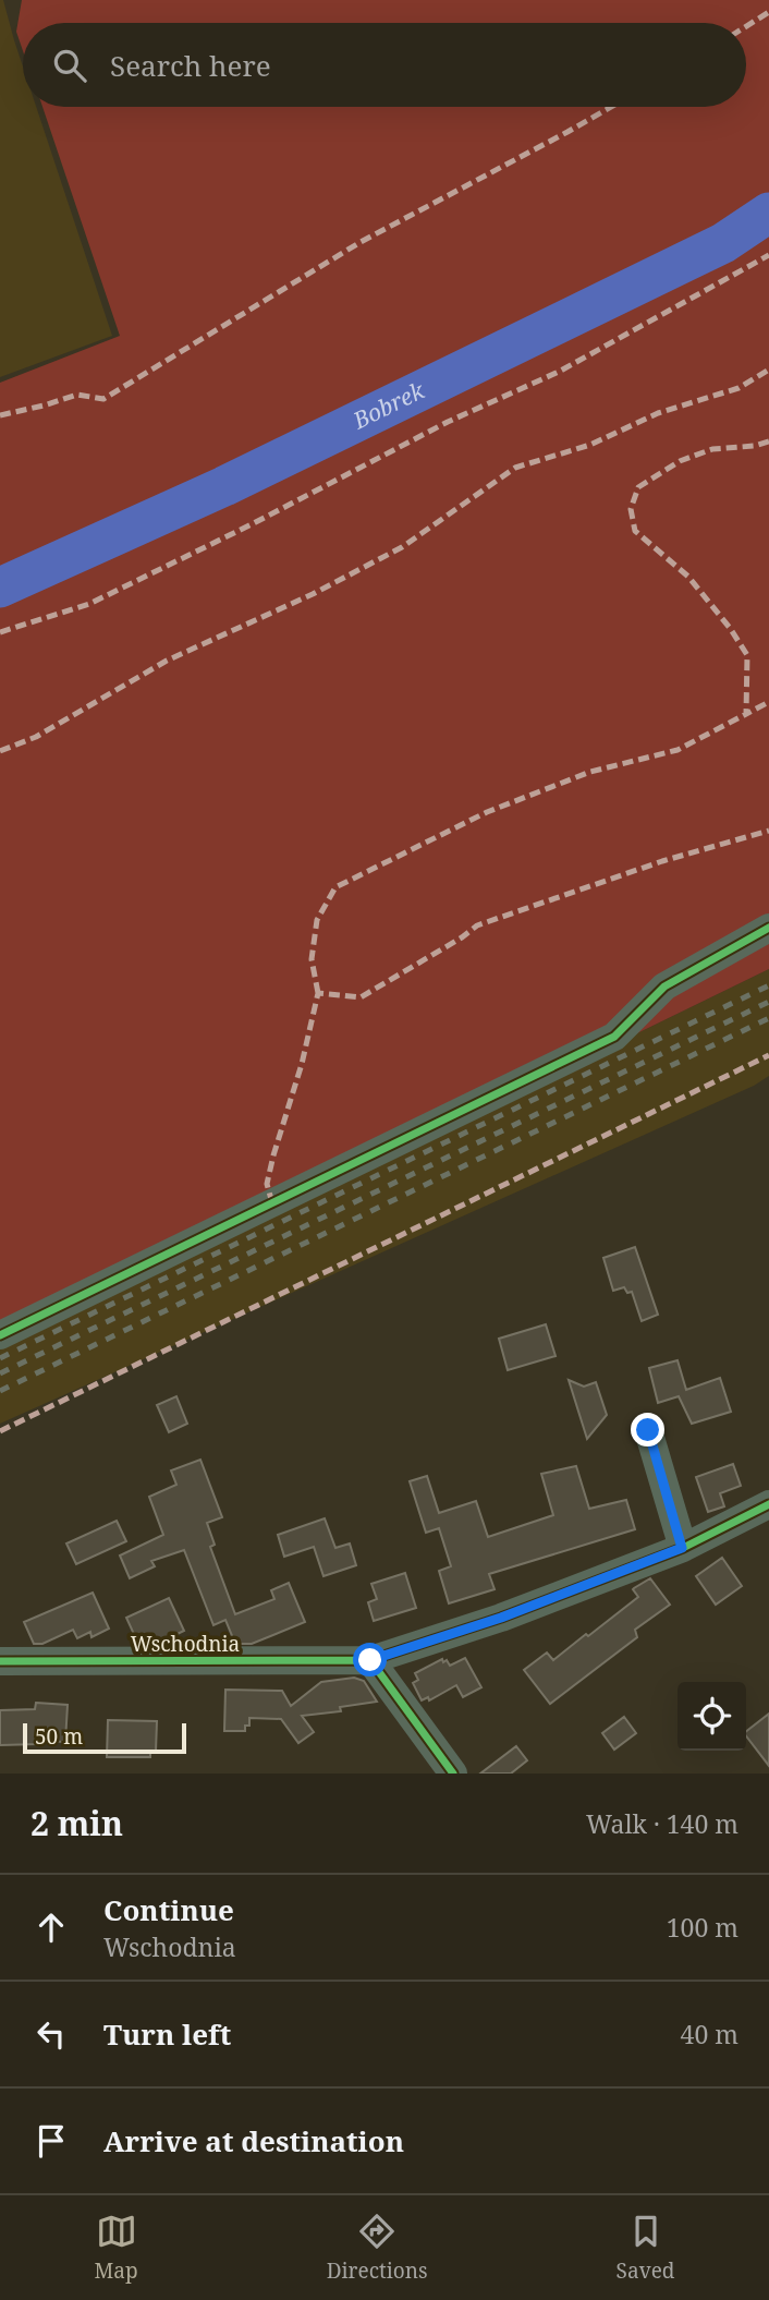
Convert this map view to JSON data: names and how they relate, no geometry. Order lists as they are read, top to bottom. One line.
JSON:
{"streets":{"street":["Wschodnia"]},"water":["Bobrek"],"scale_bar":"50 m","page":{"search":"Search here","scale":"50 m","heading":["2 min","Walk · 140 m"],"list":[["Continue","Wschodnia","100 m"],["Turn left","40 m"],"Arrive at destination"],"nav":["Map","Directions","Saved"]}}
